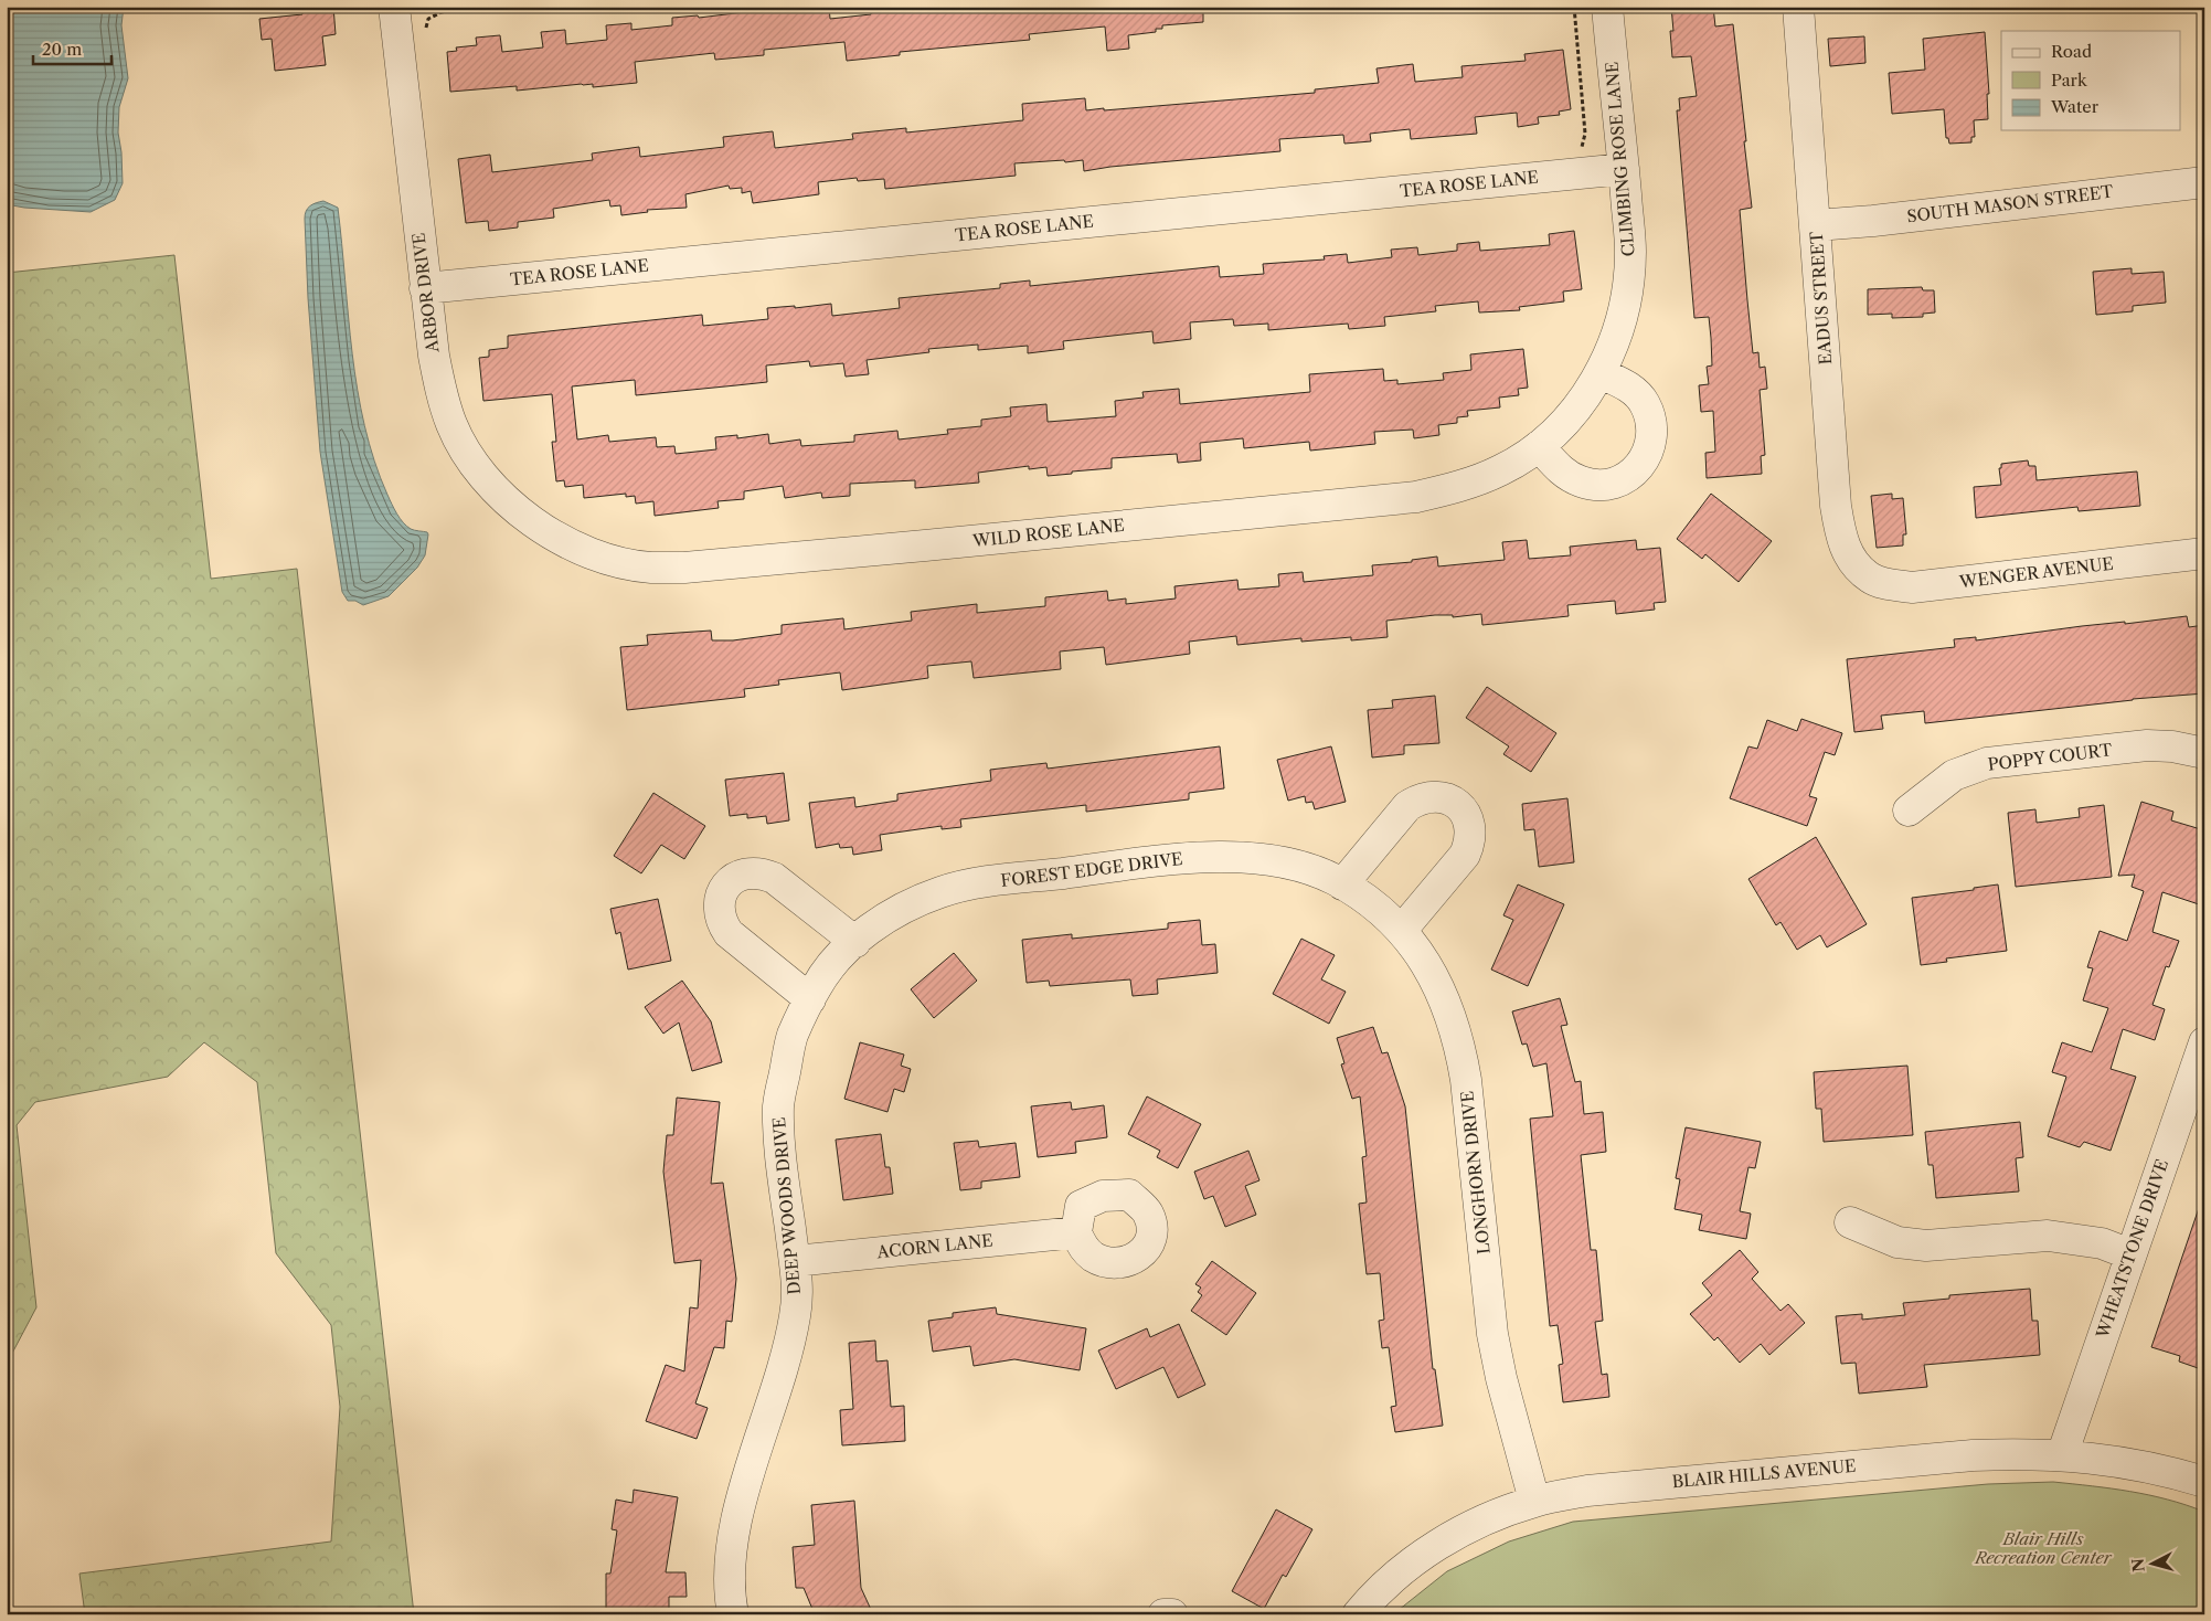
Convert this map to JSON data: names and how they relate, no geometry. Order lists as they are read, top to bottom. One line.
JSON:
{"streets":{"street":["CLIMBING ROSE LANE","TEA ROSE LANE","SOUTH MASON STREET","ARBOR DRIVE","EADUS STREET","WILD ROSE LANE","WENGER AVENUE","POPPY COURT","FOREST EDGE DRIVE","LONGHORN DRIVE","DEEP WOODS DRIVE","ACORN LANE","WHEATSTONE DRIVE","BLAIR HILLS AVENUE"]},"crossings":[["CLIMBING ROSE LANE","TEA ROSE LANE"],["CLIMBING ROSE LANE","WILD ROSE LANE"],["TEA ROSE LANE","ARBOR DRIVE"],["SOUTH MASON STREET","EADUS STREET"],["ARBOR DRIVE","WILD ROSE LANE"],["EADUS STREET","WENGER AVENUE"],["FOREST EDGE DRIVE","LONGHORN DRIVE"],["FOREST EDGE DRIVE","DEEP WOODS DRIVE"],["LONGHORN DRIVE","BLAIR HILLS AVENUE"],["DEEP WOODS DRIVE","ACORN LANE"],["WHEATSTONE DRIVE","BLAIR HILLS AVENUE"]],"parks":["Blair Hills Recreation Center"],"legend":["Road","Park","Water"],"scale_bar":"20 m","north":"left"}
